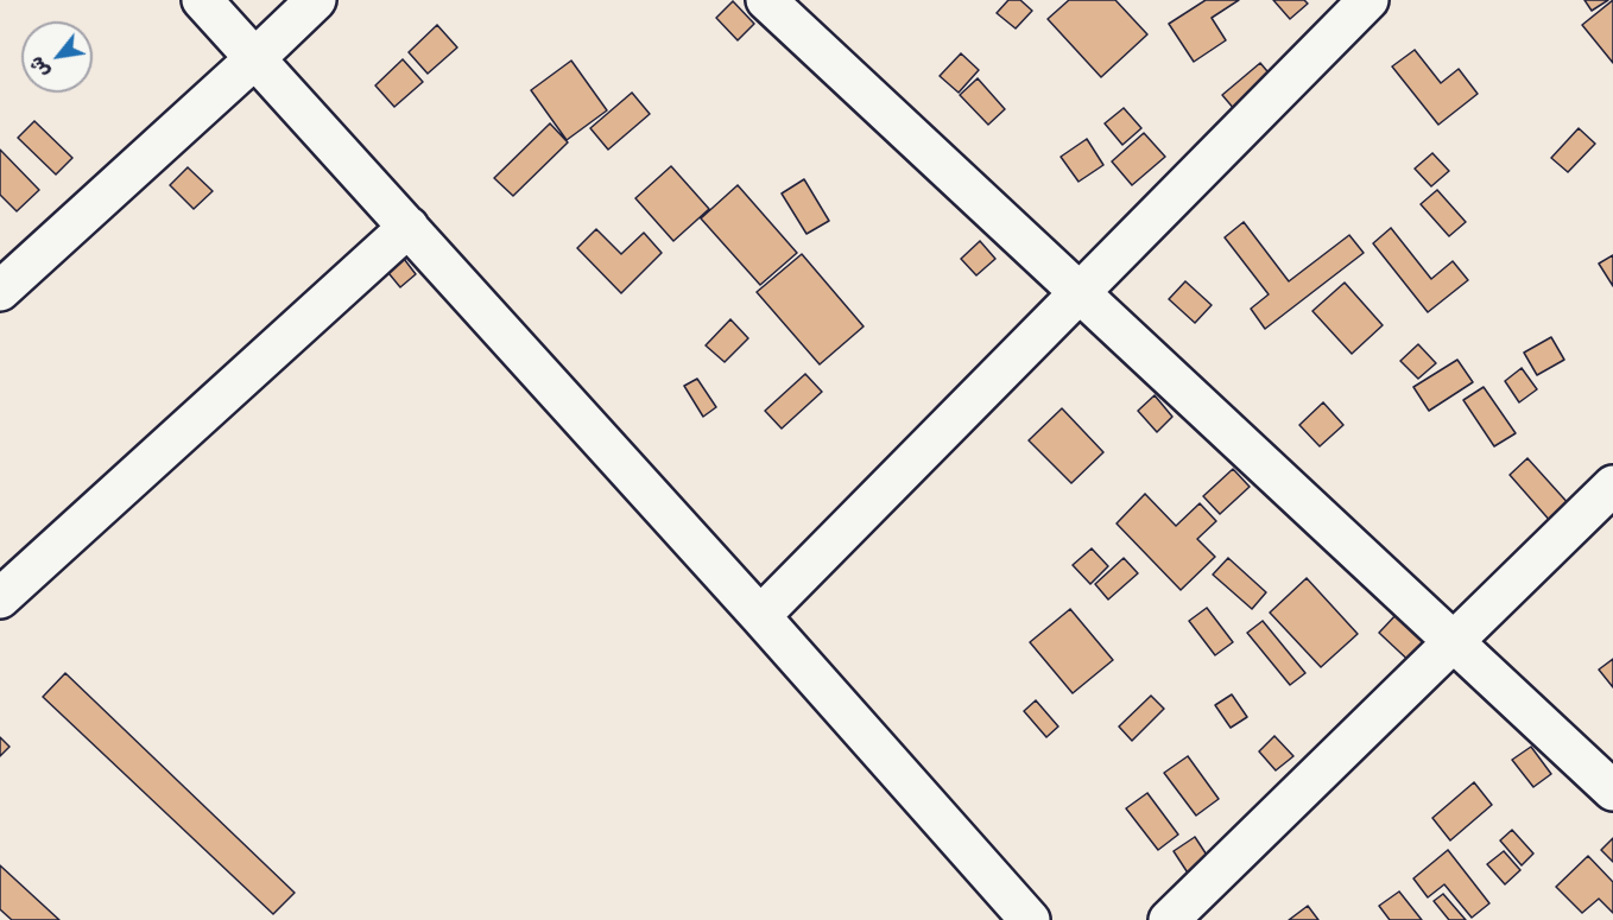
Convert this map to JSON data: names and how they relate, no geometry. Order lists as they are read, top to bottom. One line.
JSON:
{"north":"bottom left"}
